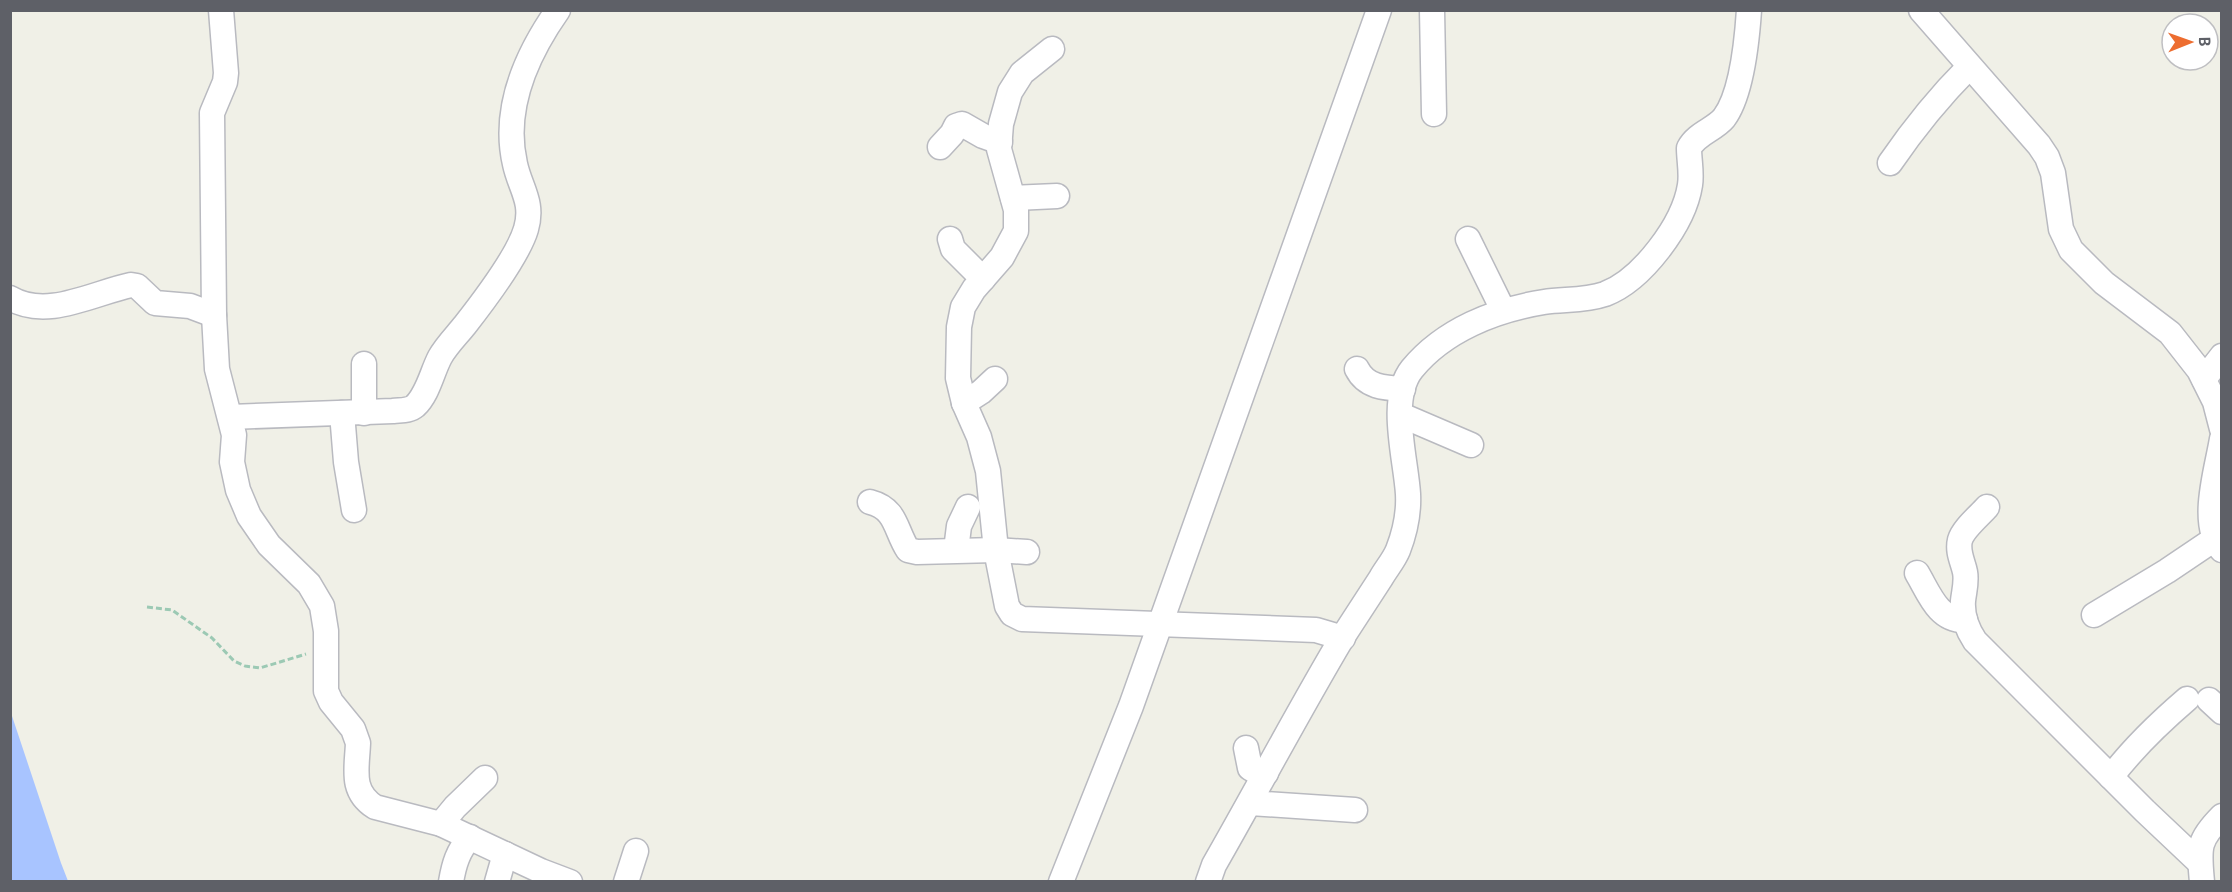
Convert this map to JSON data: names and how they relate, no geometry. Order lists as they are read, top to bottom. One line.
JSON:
{"north":"right"}
